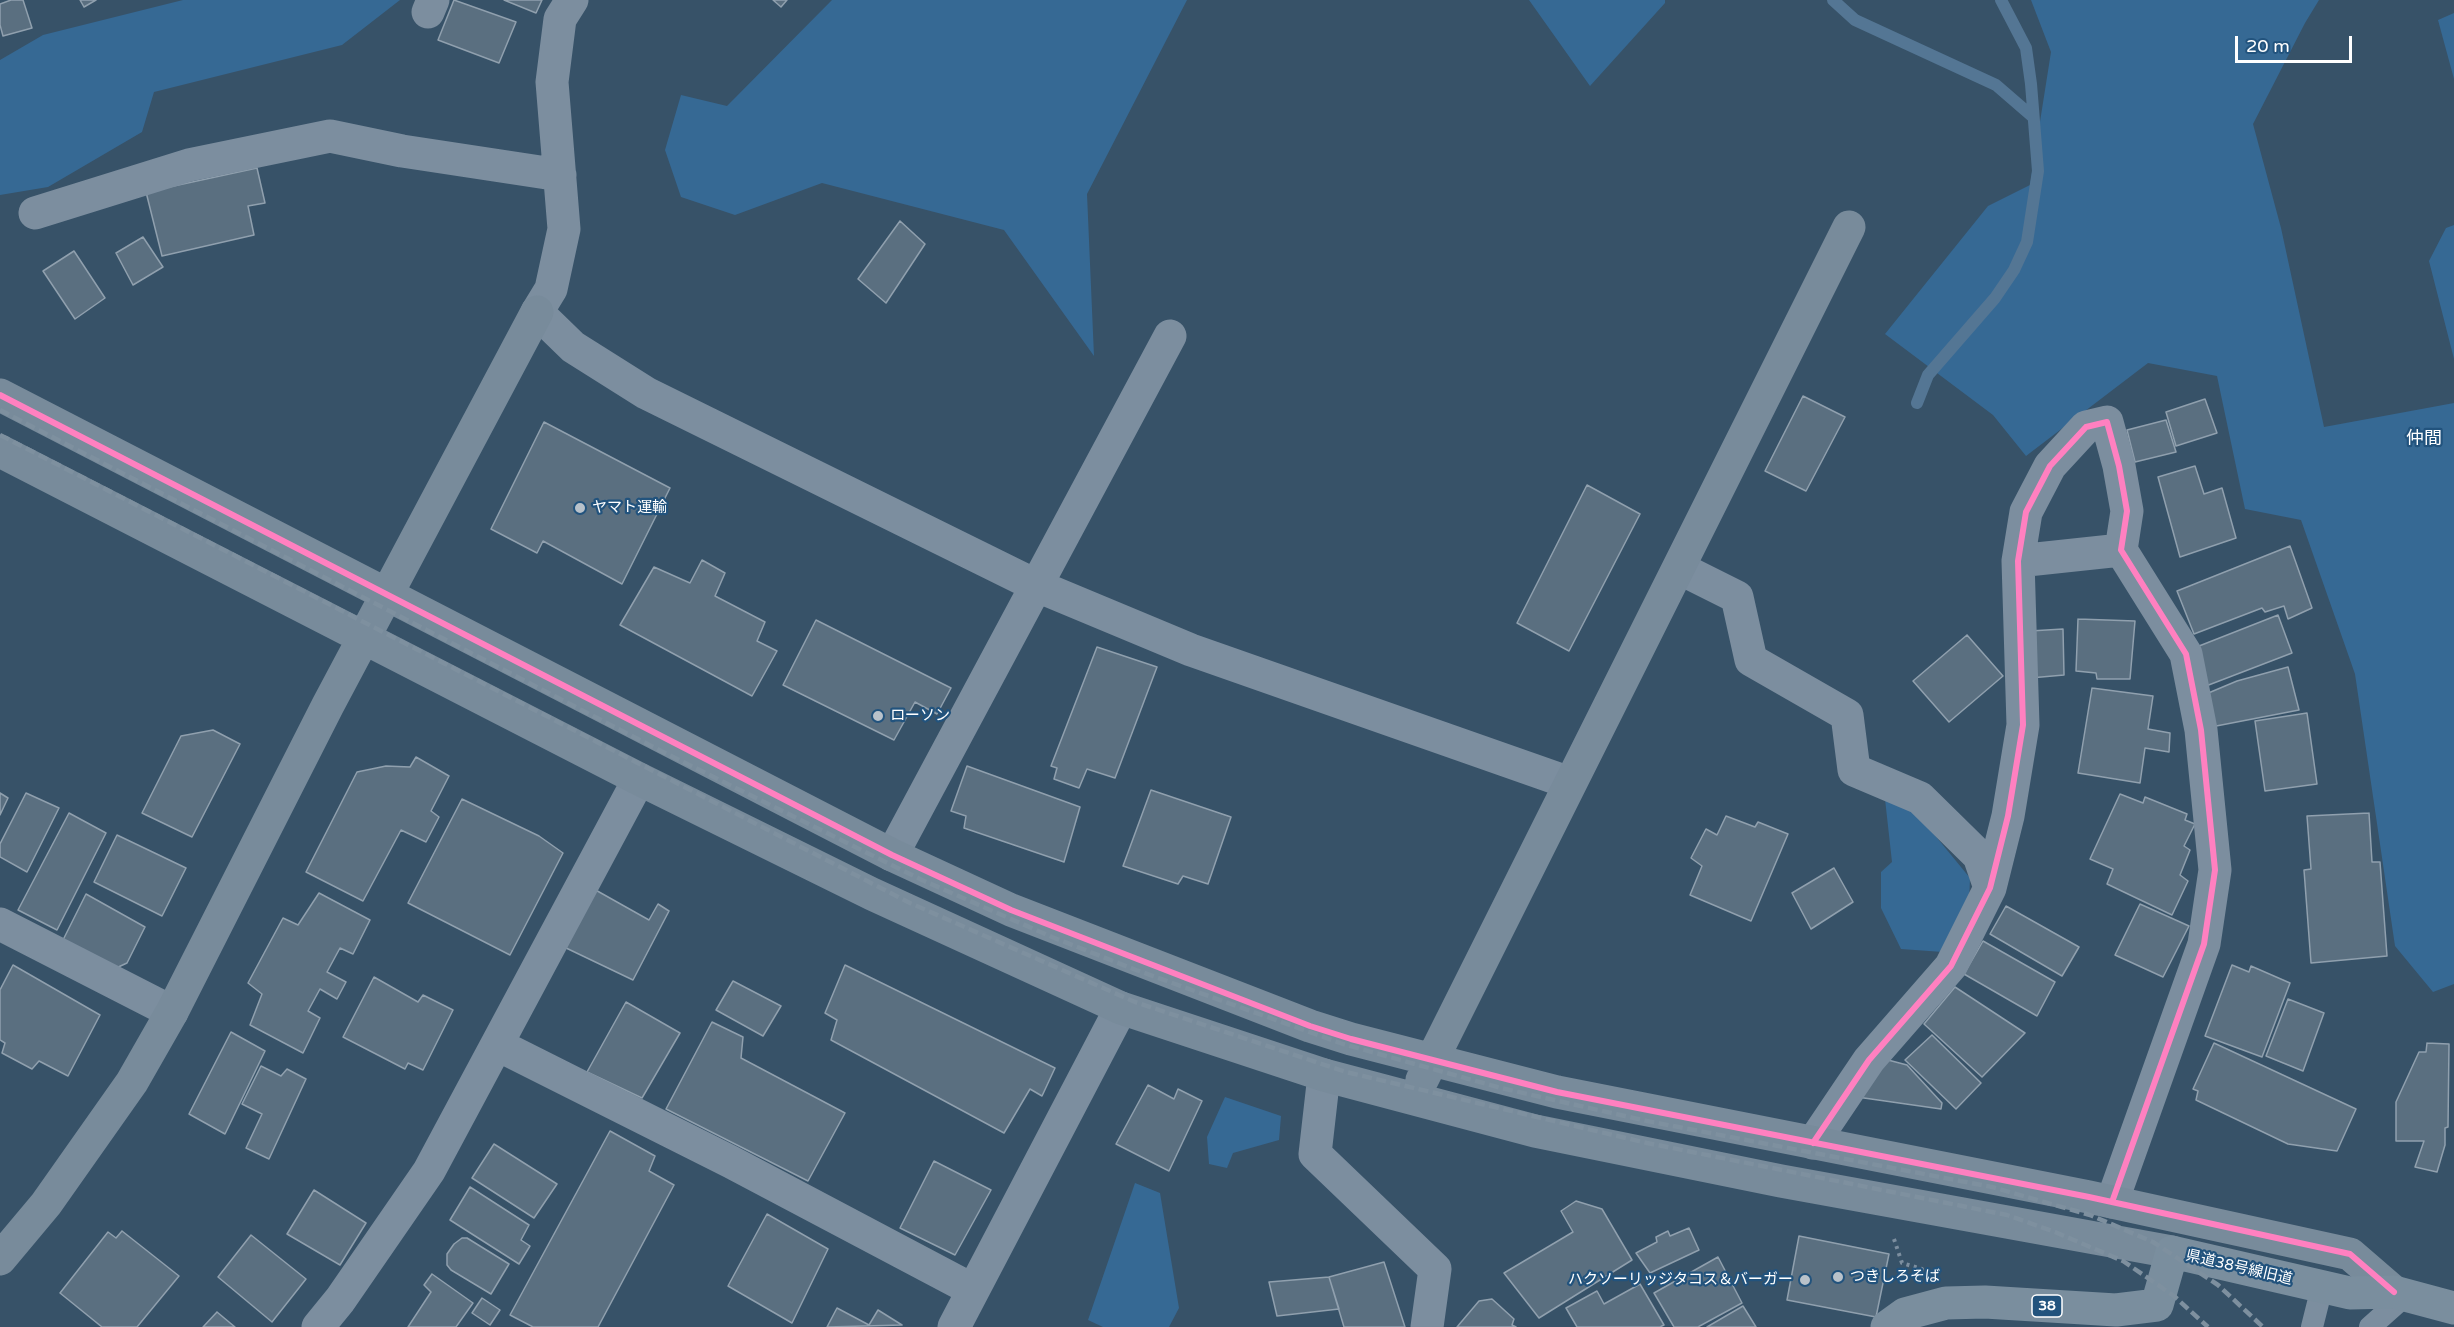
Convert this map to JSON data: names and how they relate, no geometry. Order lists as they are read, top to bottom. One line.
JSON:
{"streets":{"main road":["県道38号線旧道","38"]},"districts":["仲間"],"places":["ヤマト運輸","ローソン","つきしろそば","ハクソーリッジタコス＆バーガー"],"scale_bar":"20 m"}
